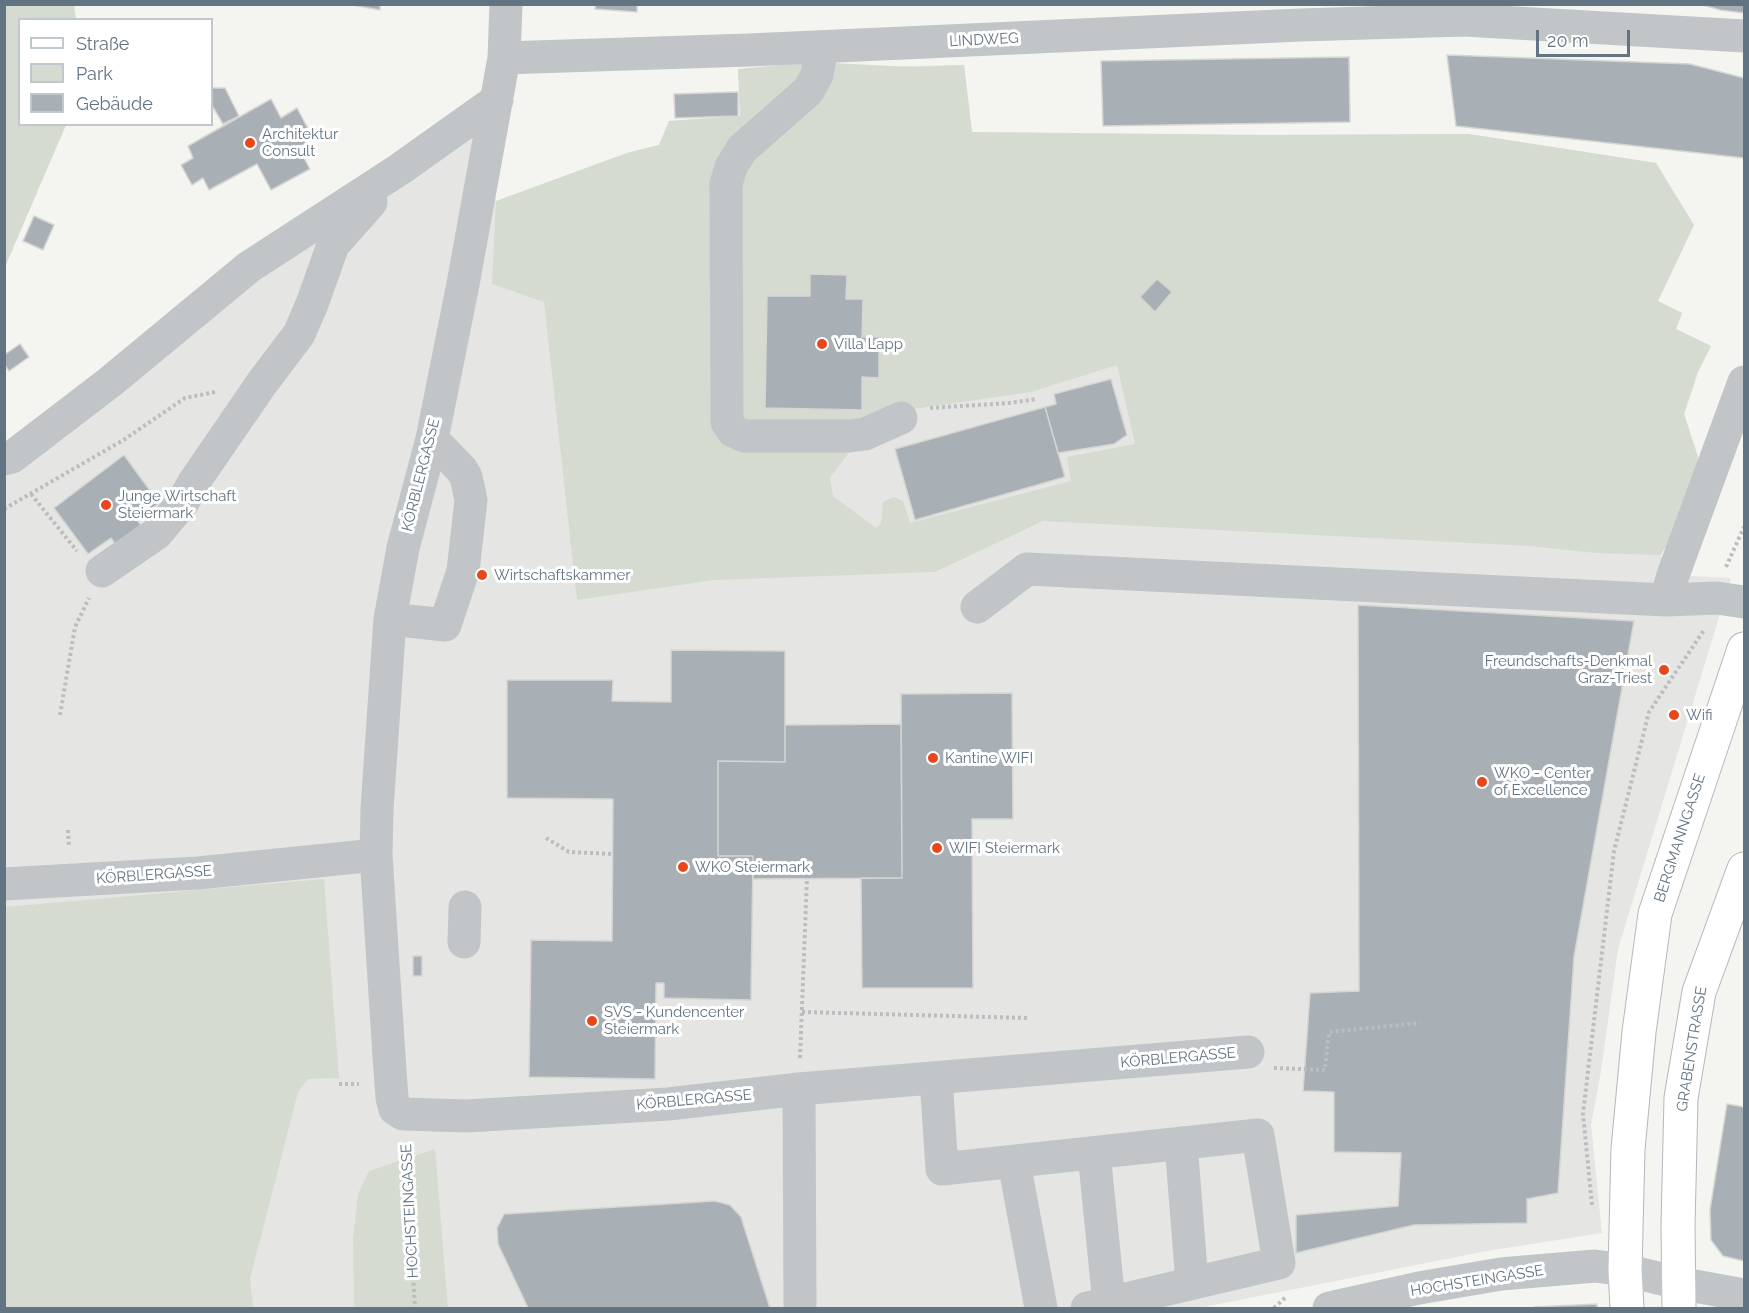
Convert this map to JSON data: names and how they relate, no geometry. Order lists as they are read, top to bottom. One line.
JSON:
{"streets":{"main road":["BERGMANNGASSE","GRABENSTRASSE"],"street":["LINDWEG","KÖRBLERGASSE","HOCHSTEINGASSE"]},"crossings":[["LINDWEG","KÖRBLERGASSE"],["KÖRBLERGASSE","HOCHSTEINGASSE"],["BERGMANNGASSE","HOCHSTEINGASSE"],["GRABENSTRASSE","HOCHSTEINGASSE"]],"places":["Architektur Consult","Villa Lapp","Junge Wirtschaft Steiermark","Wirtschaftskammer","Freundschafts-Denkmal Graz-Triest","Wifi","Kantine WIFI","WKO - Center of Excellence","WIFI Steiermark","WKO Steiermark","SVS - Kundencenter Steiermark"],"legend":["Straße","Park","Gebäude"],"scale_bar":"20 m"}
